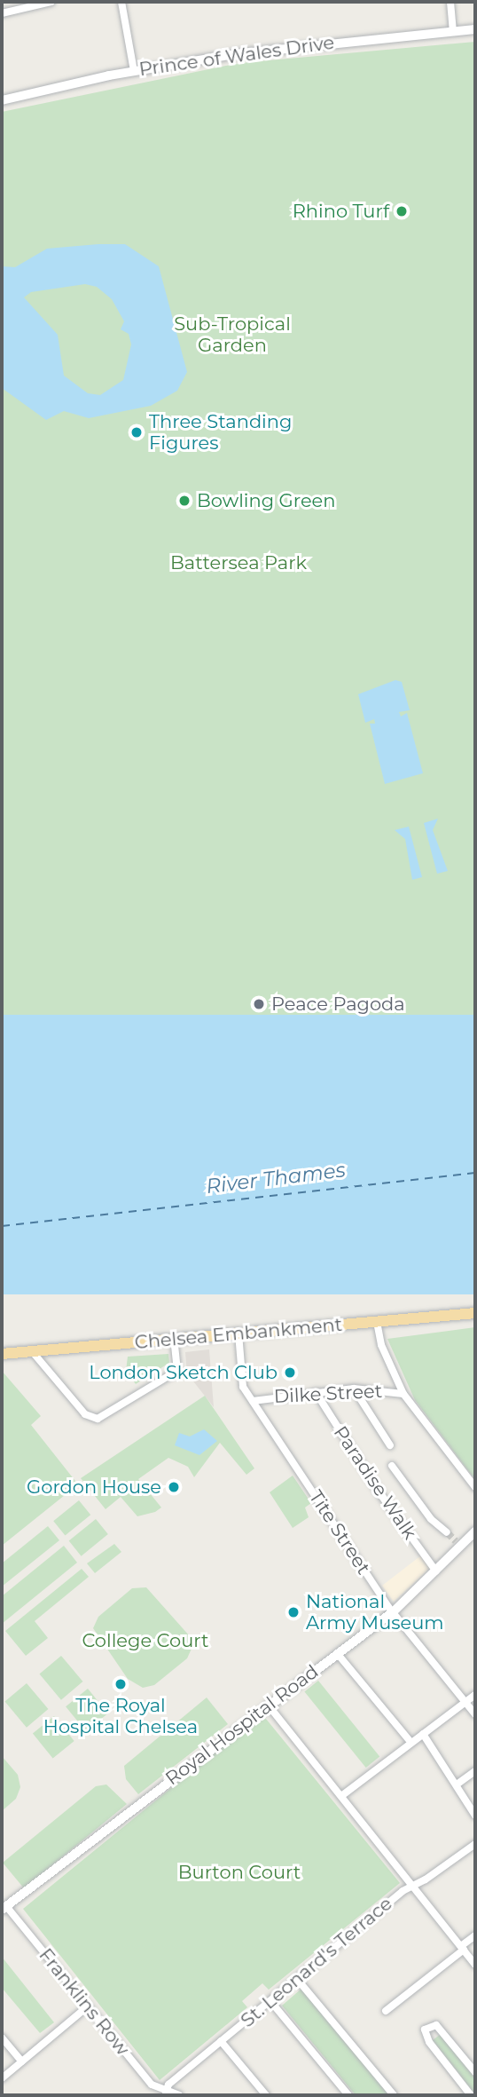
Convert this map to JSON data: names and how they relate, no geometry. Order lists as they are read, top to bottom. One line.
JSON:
{"streets":{"highway":["Chelsea Embankment"],"main road":["Royal Hospital Road"],"street":["Prince of Wales Drive","Dilke Street","Paradise Walk","Tite Street","St. Leonard's Terrace","Franklins Row"]},"crossings":[["Chelsea Embankment","Tite Street"],["Dilke Street","Paradise Walk"],["Dilke Street","Tite Street"],["Paradise Walk","Royal Hospital Road"],["Tite Street","Royal Hospital Road"],["Royal Hospital Road","Franklins Row"],["St. Leonard's Terrace","Franklins Row"]],"water":["River Thames"],"parks":["Sub-Tropical Garden","Battersea Park","College Court","Burton Court"],"places":["Rhino Turf","Three Standing Figures","Bowling Green","Peace Pagoda","London Sketch Club","Gordon House","National Army Museum","The Royal Hospital Chelsea"]}
